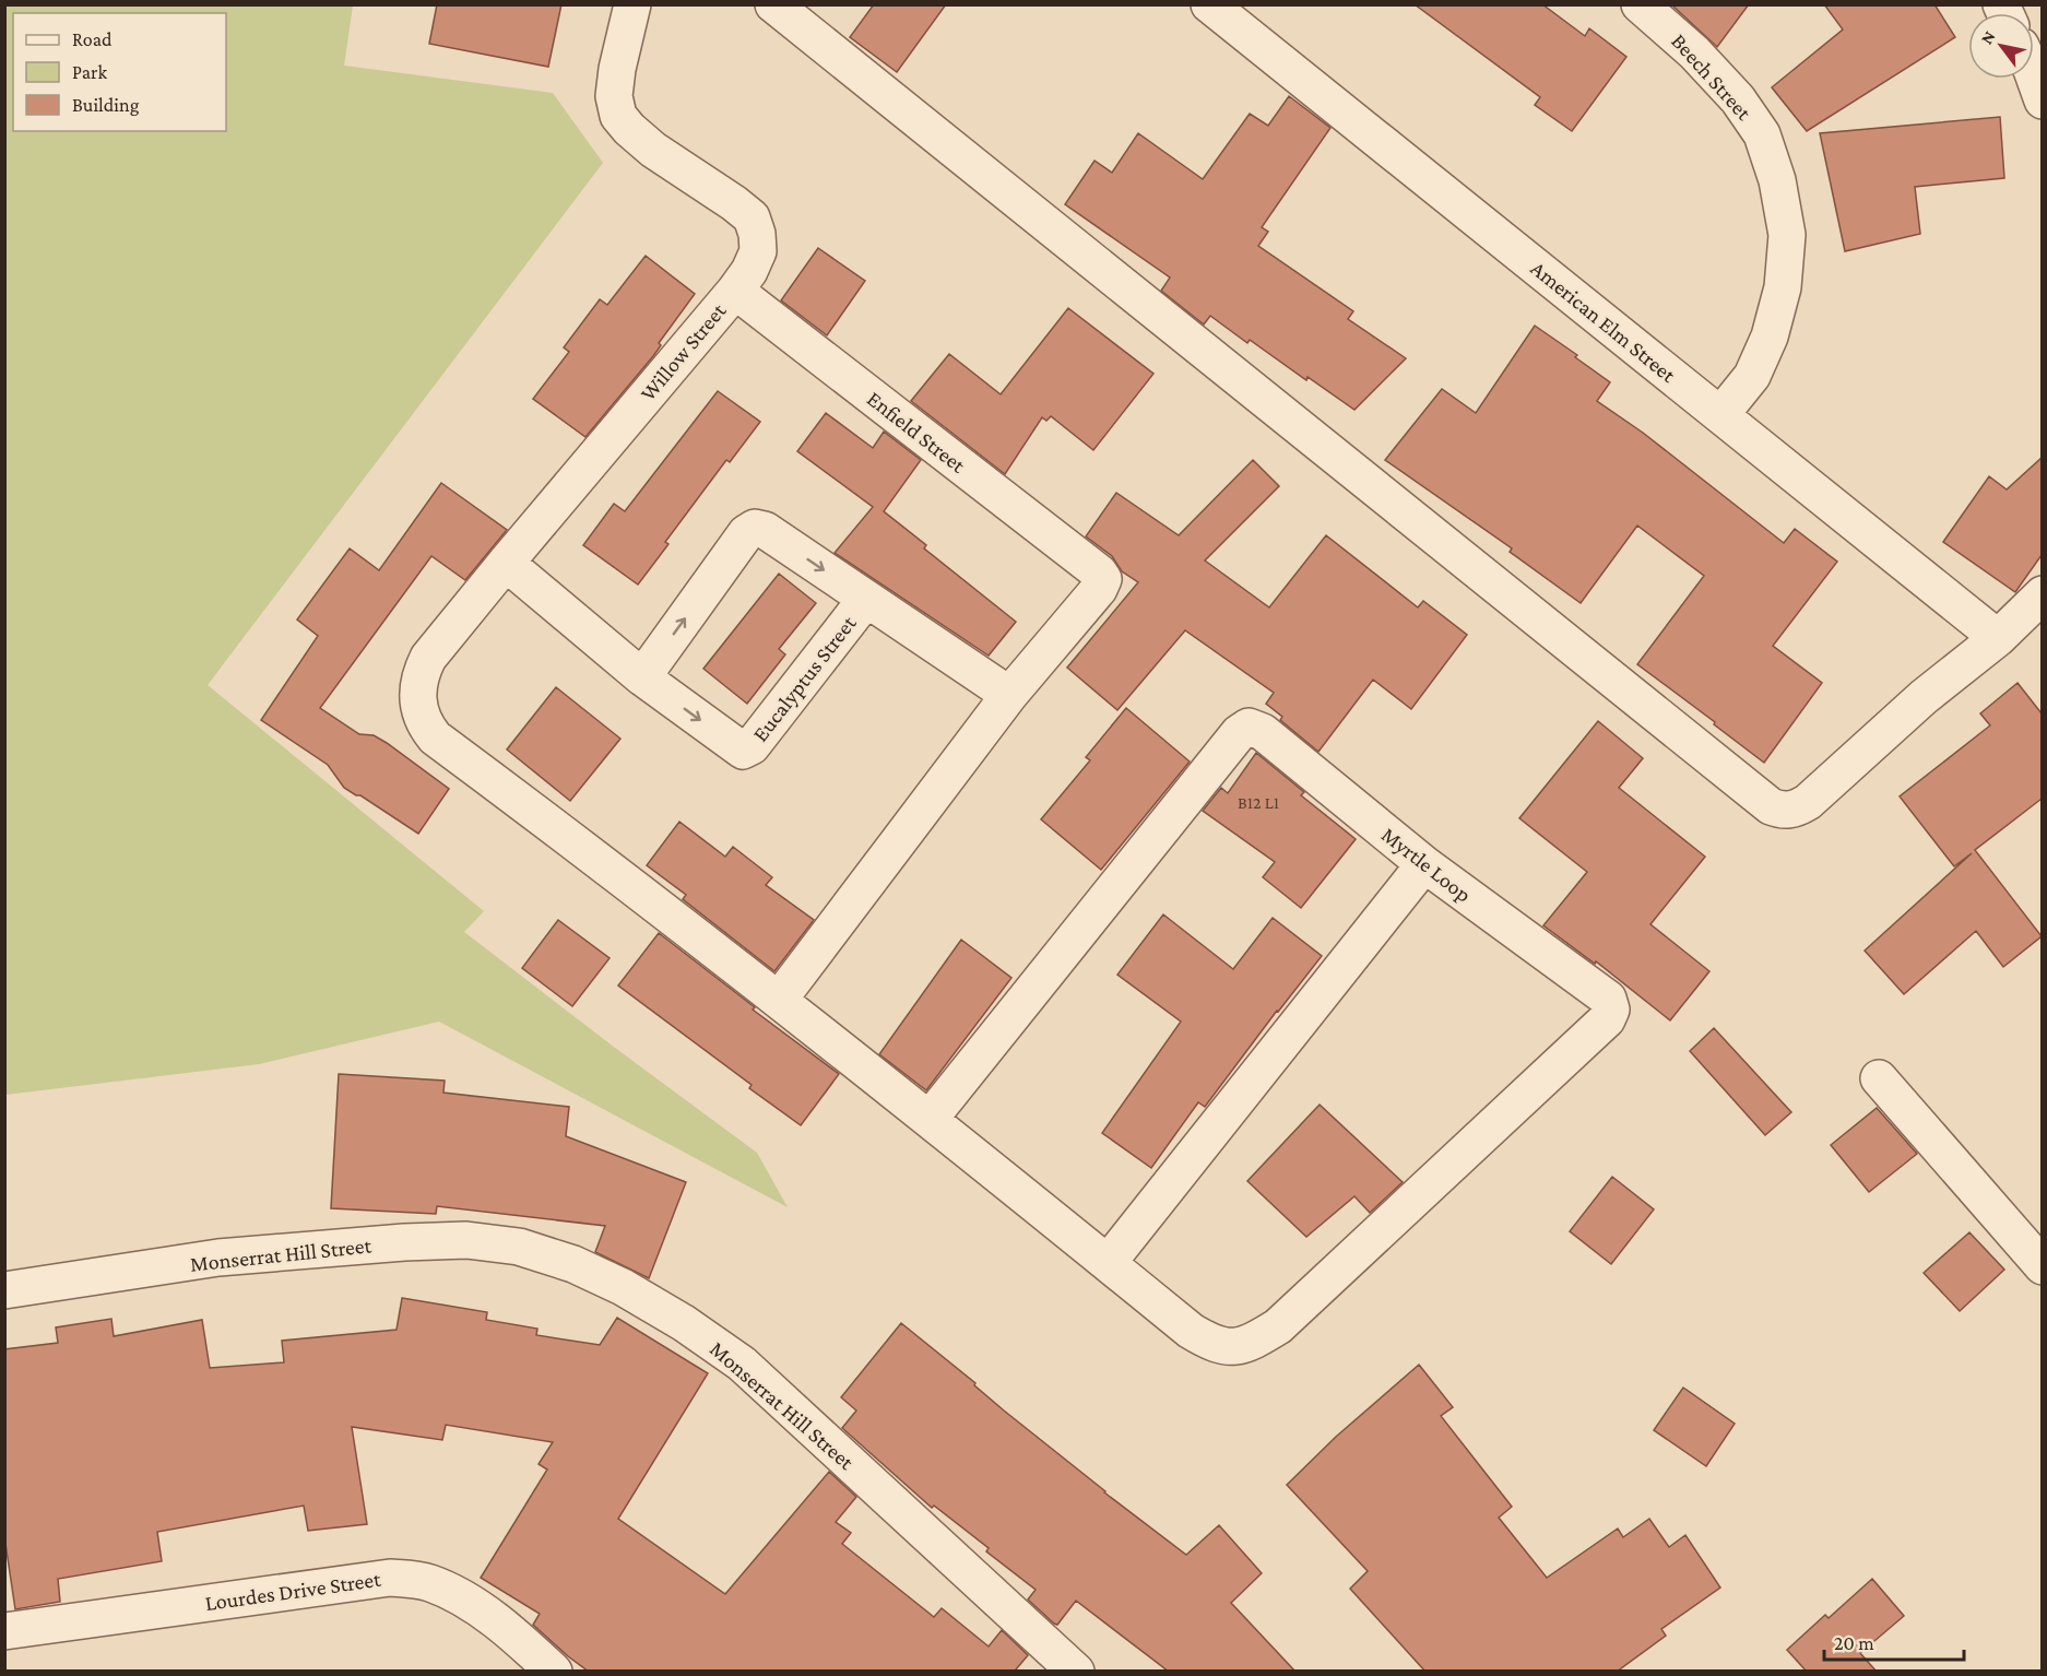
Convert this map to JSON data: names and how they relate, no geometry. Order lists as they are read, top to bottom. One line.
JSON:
{"streets":{"street":["Beech Street","American Elm Street","Willow Street","Enfield Street","Eucalyptus Street","Myrtle Loop","Monserrat Hill Street","Lourdes Drive Street"]},"crossings":[["Beech Street","American Elm Street"],["Willow Street","Enfield Street"],["Willow Street","Eucalyptus Street"],["Enfield Street","Eucalyptus Street"]],"house_numbers":["B12 L1"],"legend":["Road","Park","Building"],"scale_bar":"20 m","north":"top left"}
